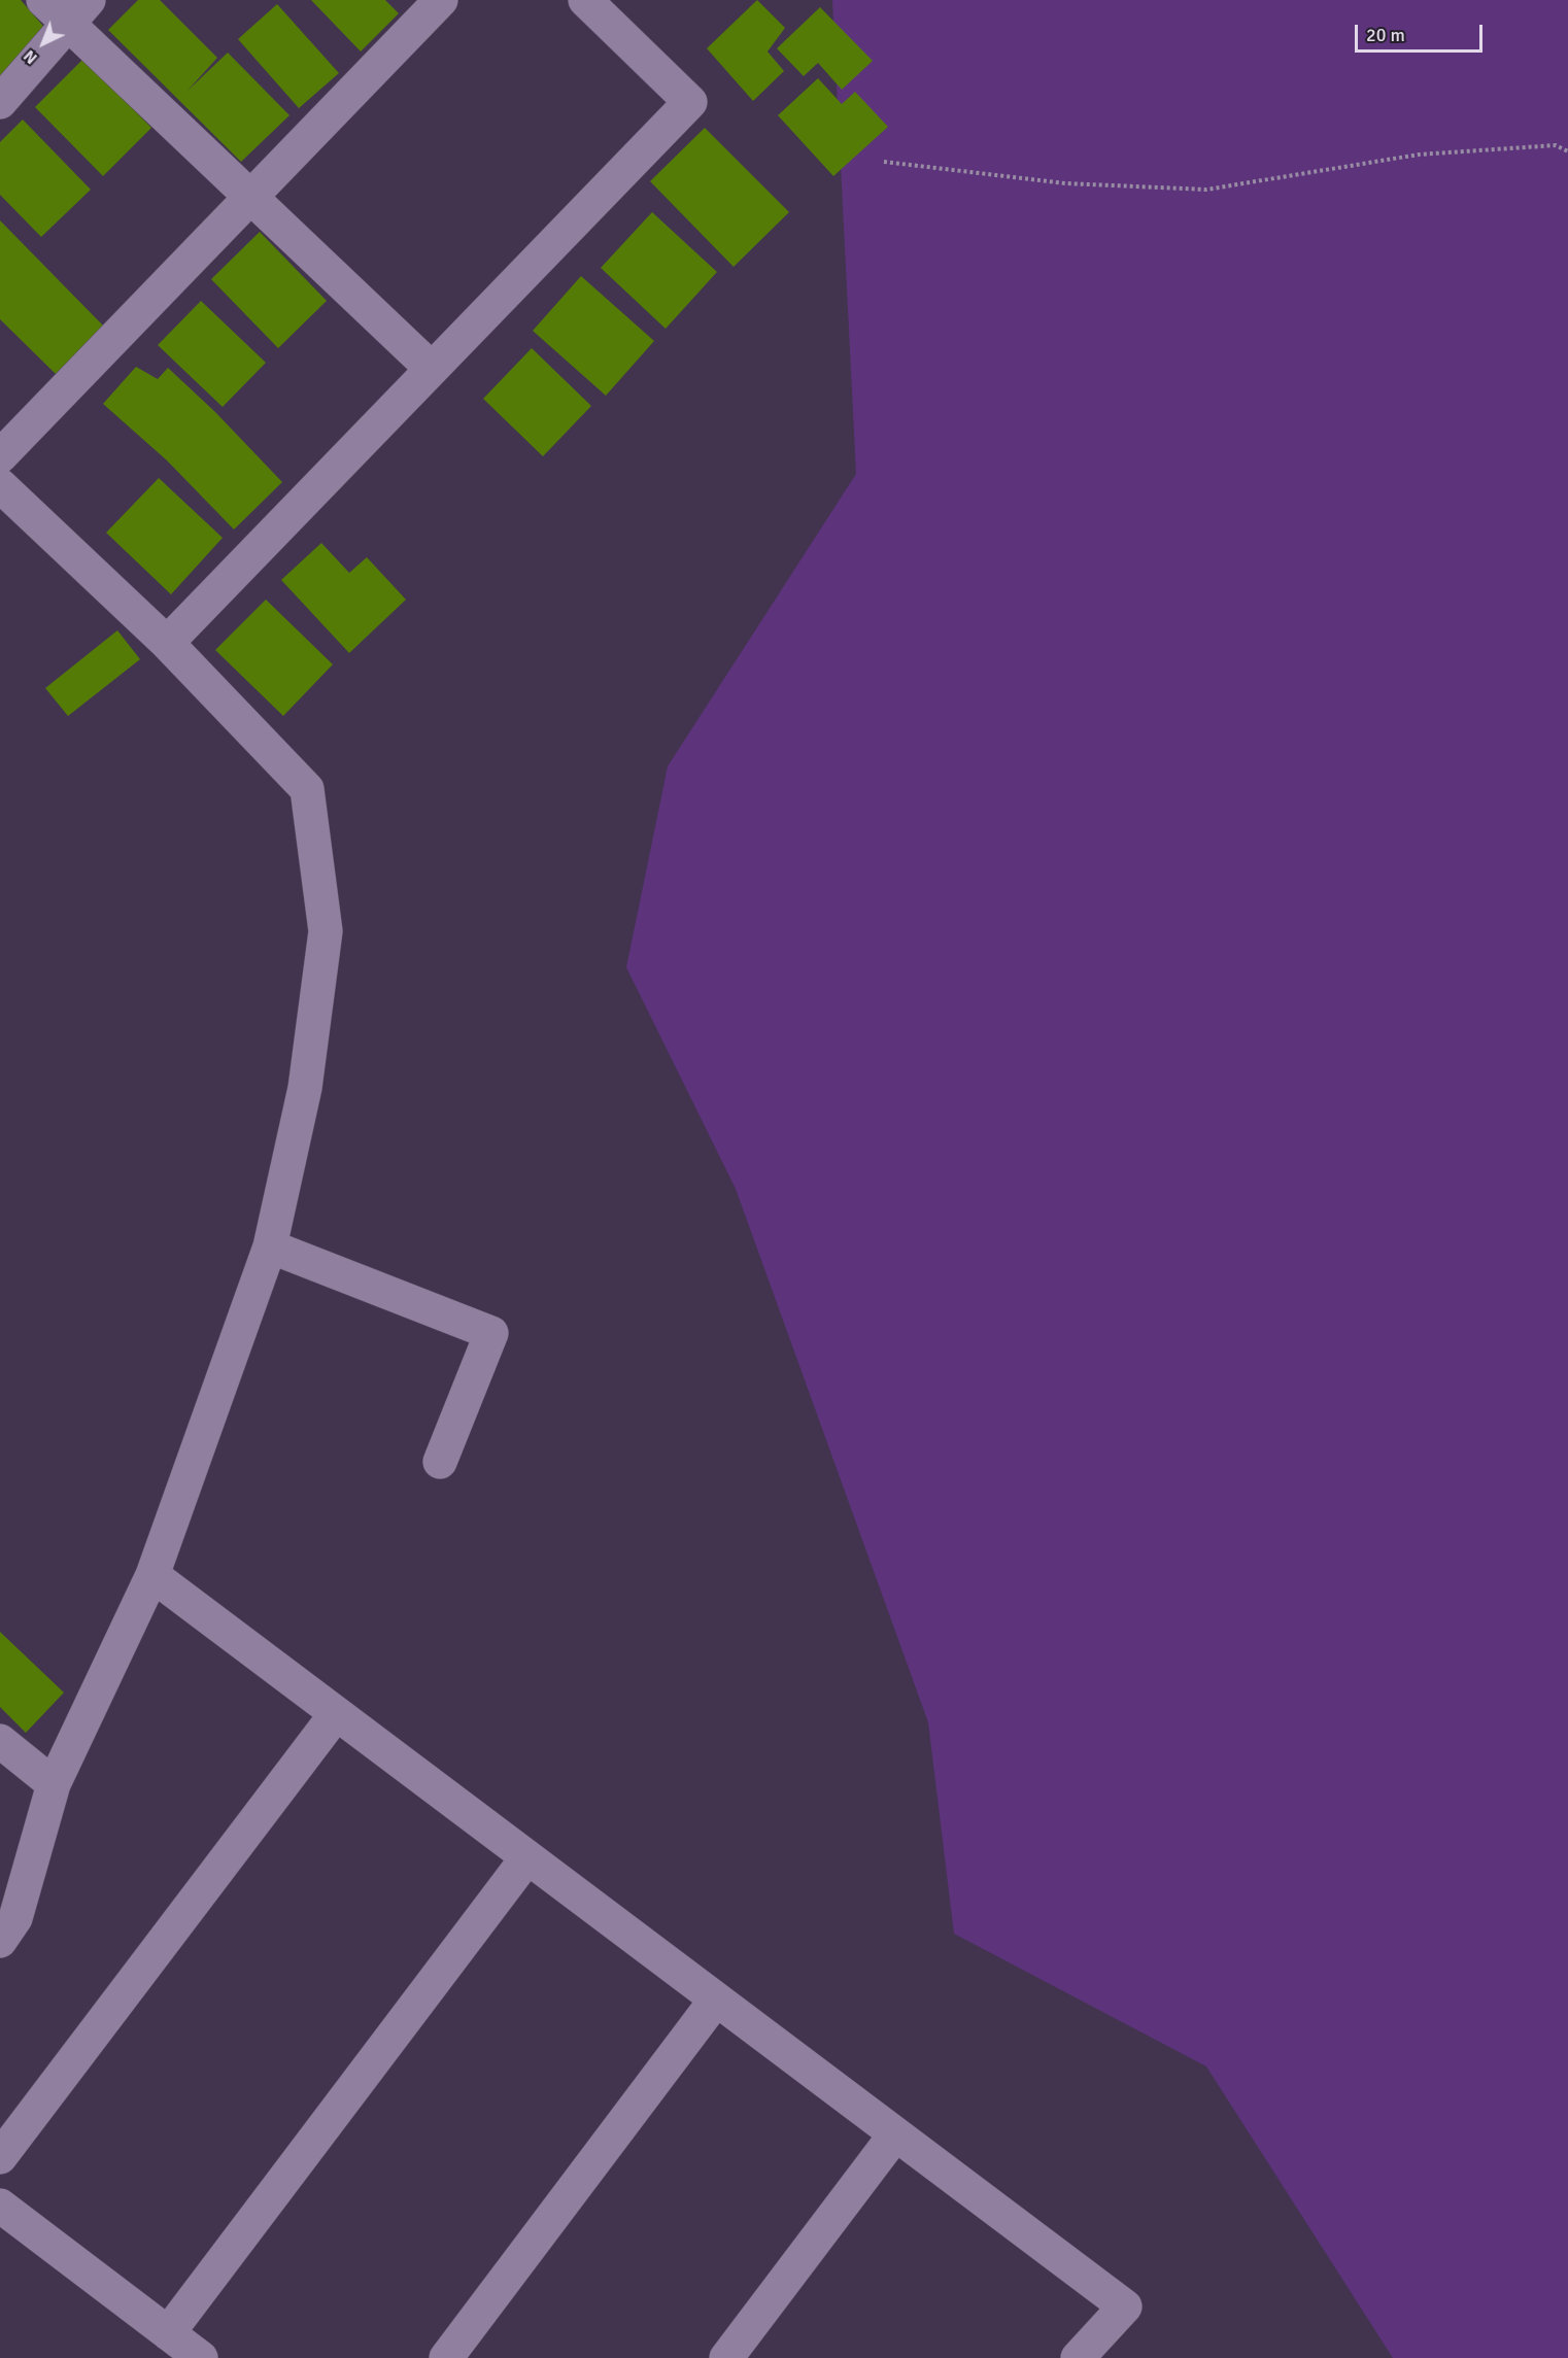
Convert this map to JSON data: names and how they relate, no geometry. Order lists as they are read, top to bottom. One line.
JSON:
{"scale_bar":"20 m","north":"bottom left"}
